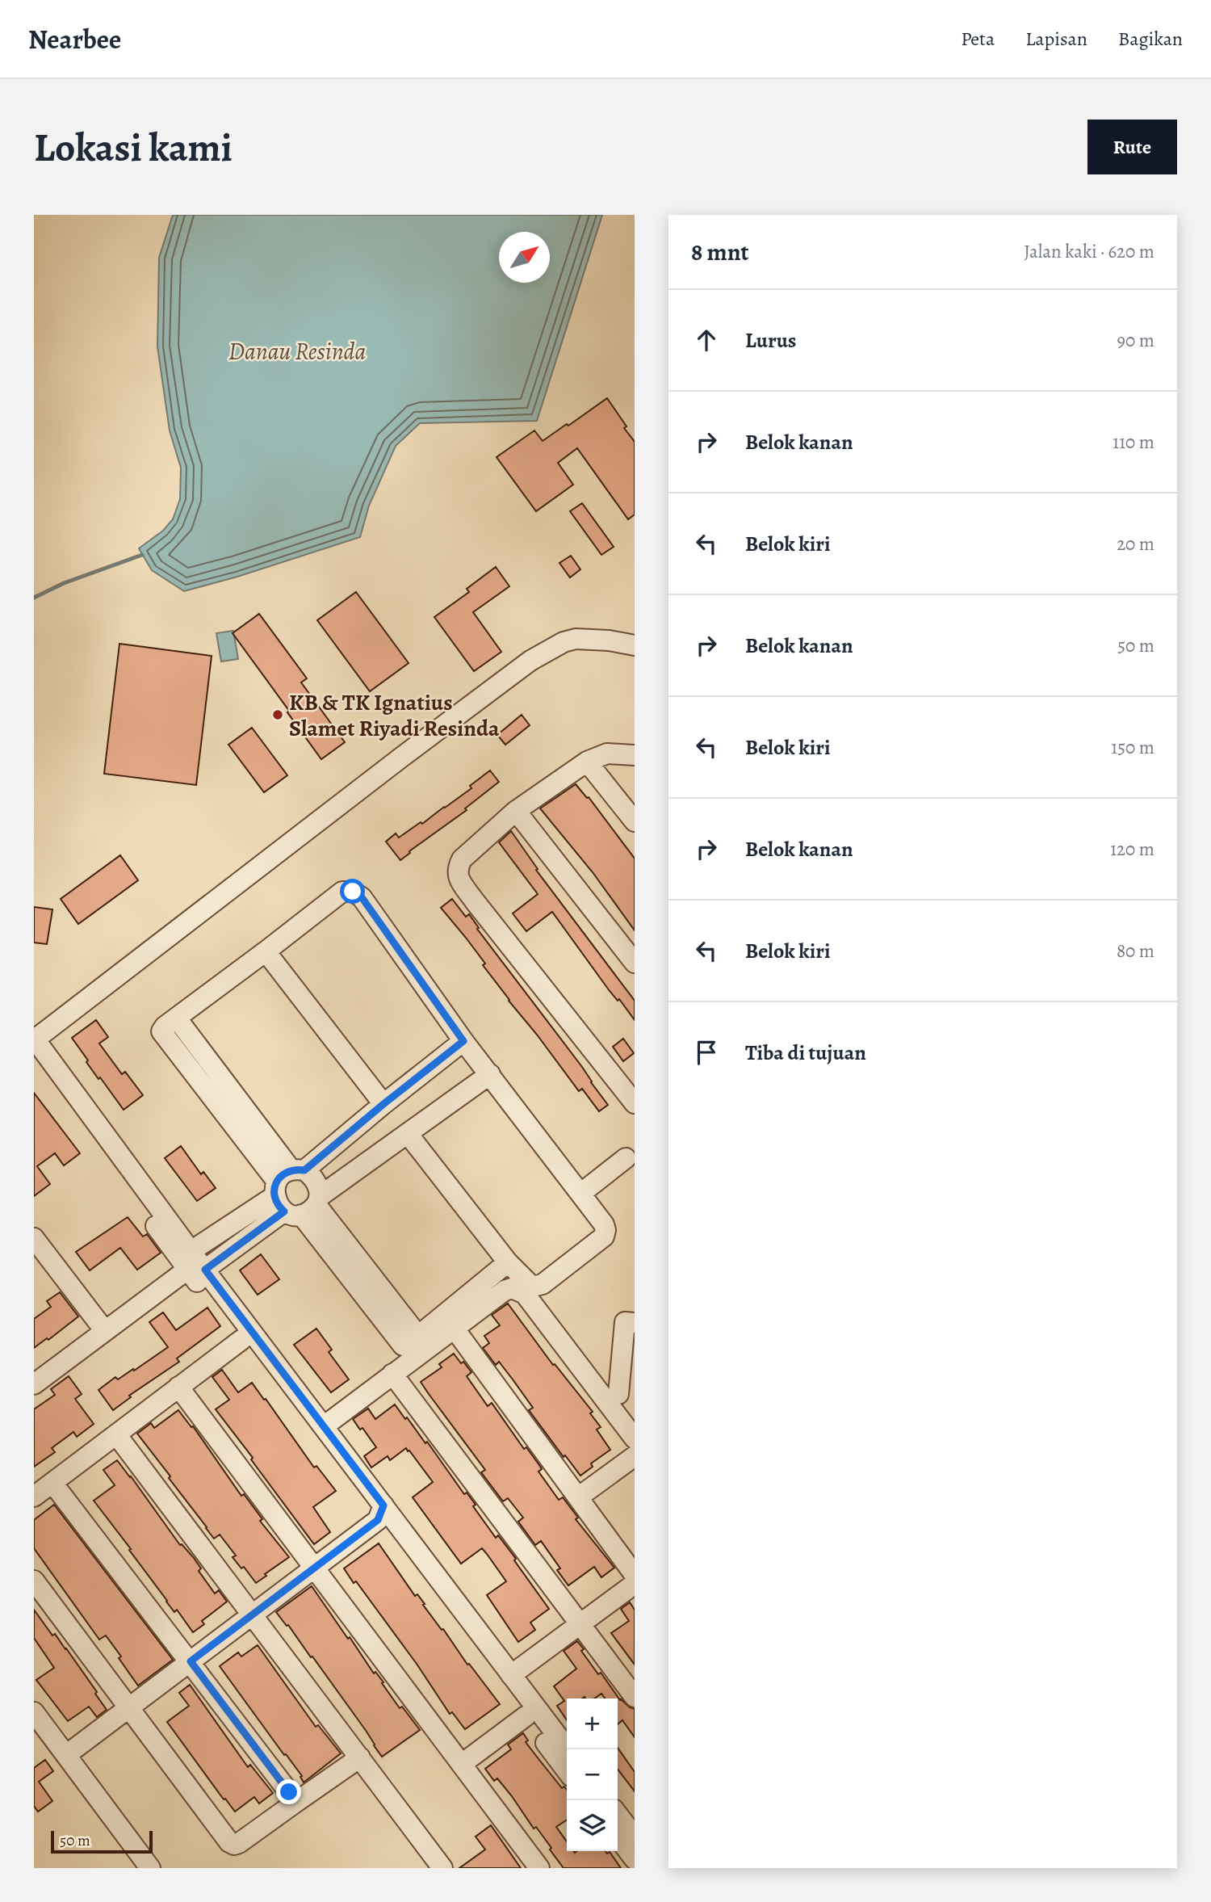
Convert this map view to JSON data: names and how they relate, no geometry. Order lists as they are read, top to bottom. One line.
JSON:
{"water":["Danau Resinda"],"places":["KB & TK Ignatius Slamet Riyadi Resinda"],"scale_bar":"50 m","north":"top right","page":{"header":"Nearbee","nav":["Peta","Lapisan","Bagikan"],"buttons":"Rute","title":"Lokasi kami","heading":["8 mnt","Jalan kaki · 620 m"],"list":[["Lurus","90 m"],["Belok kanan","110 m"],["Belok kiri","20 m"],["Belok kanan","50 m"],["Belok kiri","150 m"],["Belok kanan","120 m"],["Belok kiri","80 m"],"Tiba di tujuan"],"map_buttons":["+","−"],"scale":"50 m"}}
